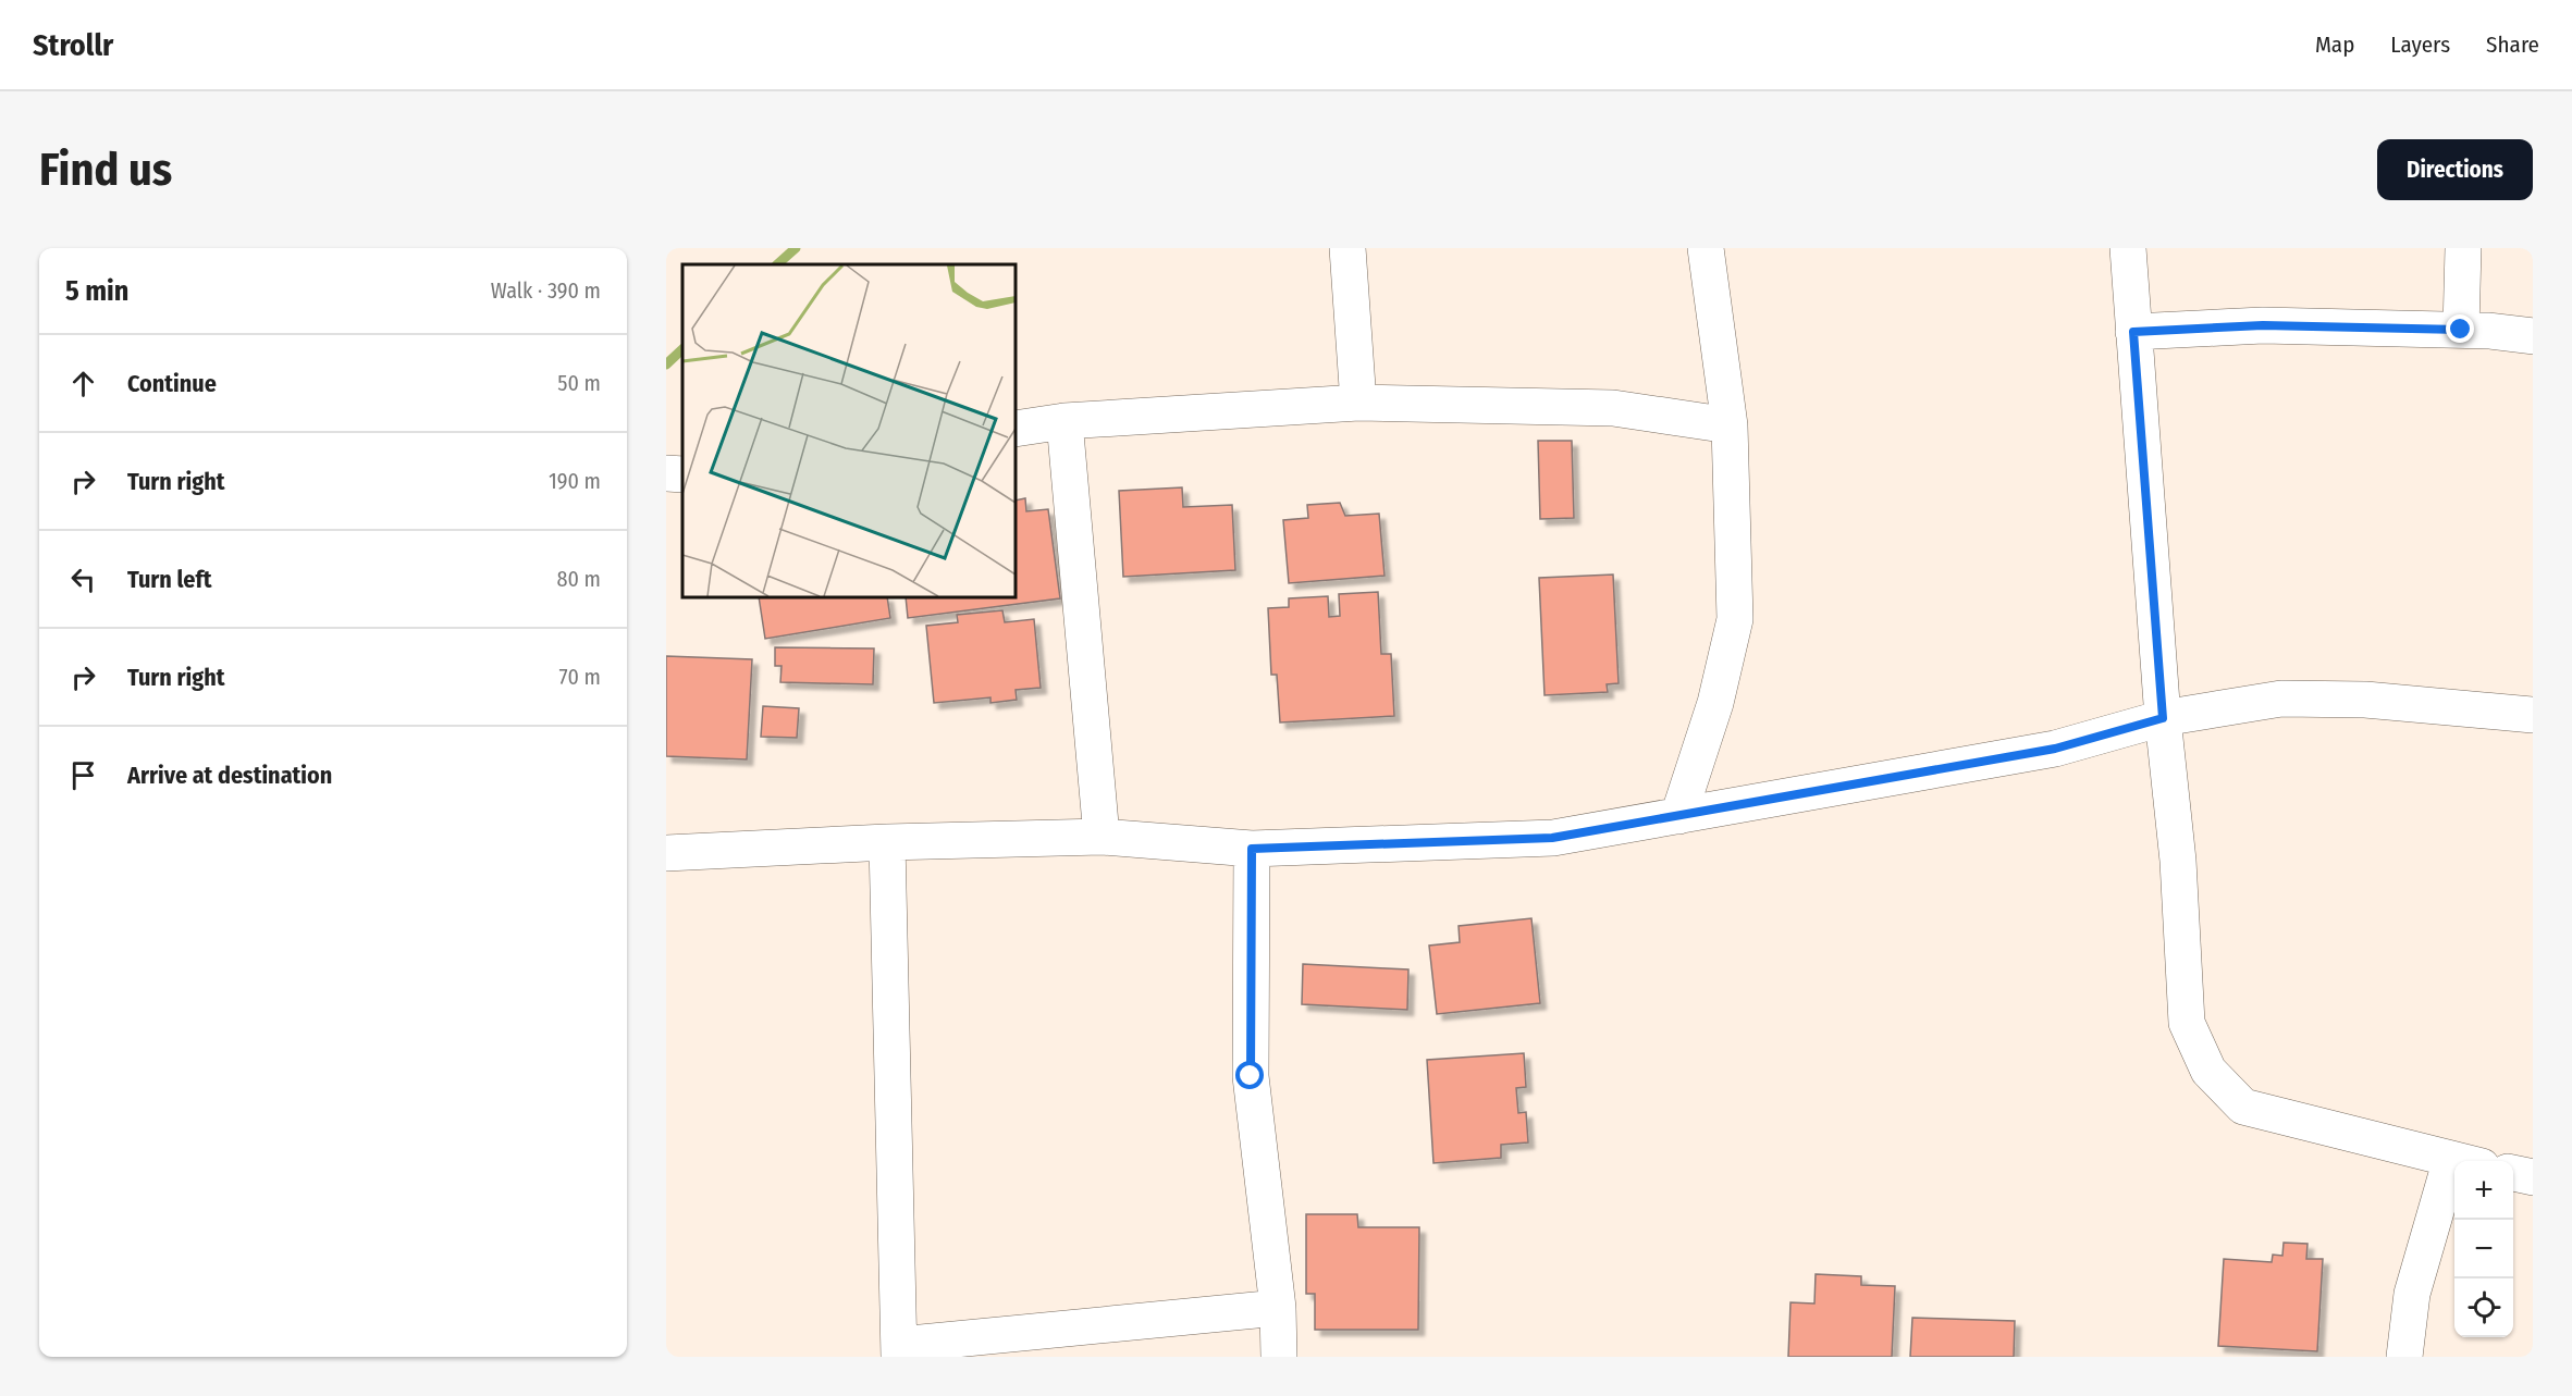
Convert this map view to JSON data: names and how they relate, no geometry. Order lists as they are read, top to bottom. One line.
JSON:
{"page":{"header":"Strollr","nav":["Map","Layers","Share"],"buttons":"Directions","title":"Find us","heading":["5 min","Walk · 390 m"],"list":[["Continue","50 m"],["Turn right","190 m"],["Turn left","80 m"],["Turn right","70 m"],"Arrive at destination"],"map_buttons":["+","−"]}}
